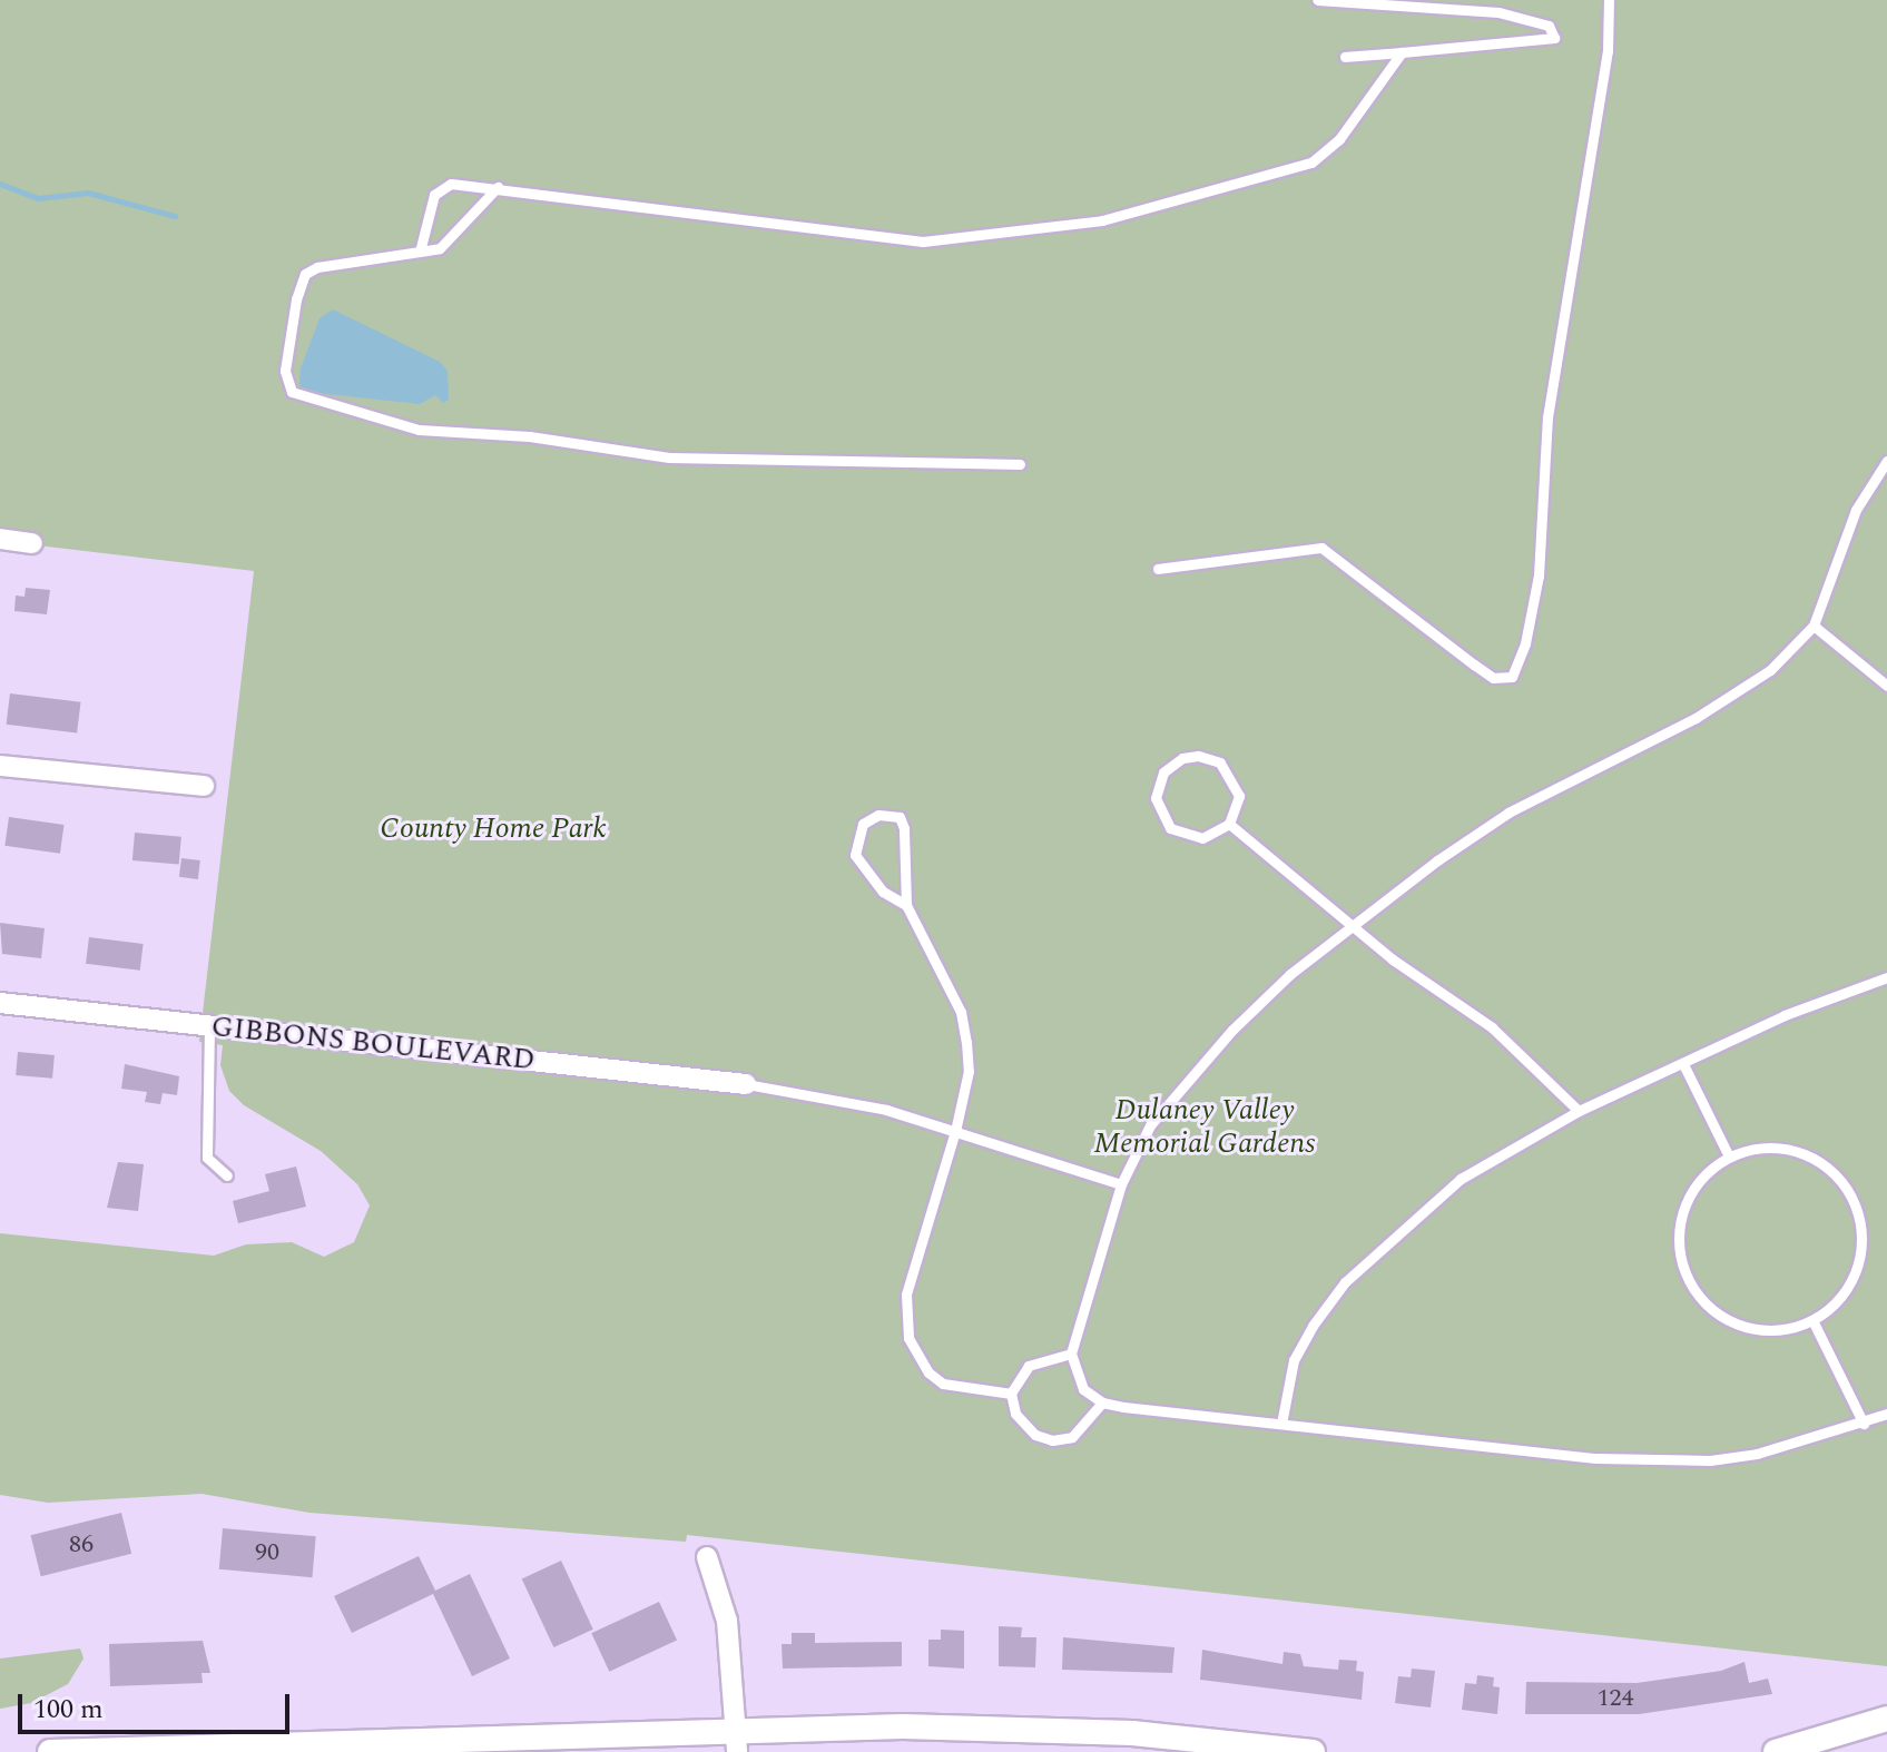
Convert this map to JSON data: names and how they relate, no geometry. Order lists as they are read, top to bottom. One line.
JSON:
{"streets":{"street":["GIBBONS BOULEVARD"]},"parks":["County Home Park","Dulaney Valley Memorial Gardens"],"house_numbers":["86","90","124"],"scale_bar":"100 m"}
